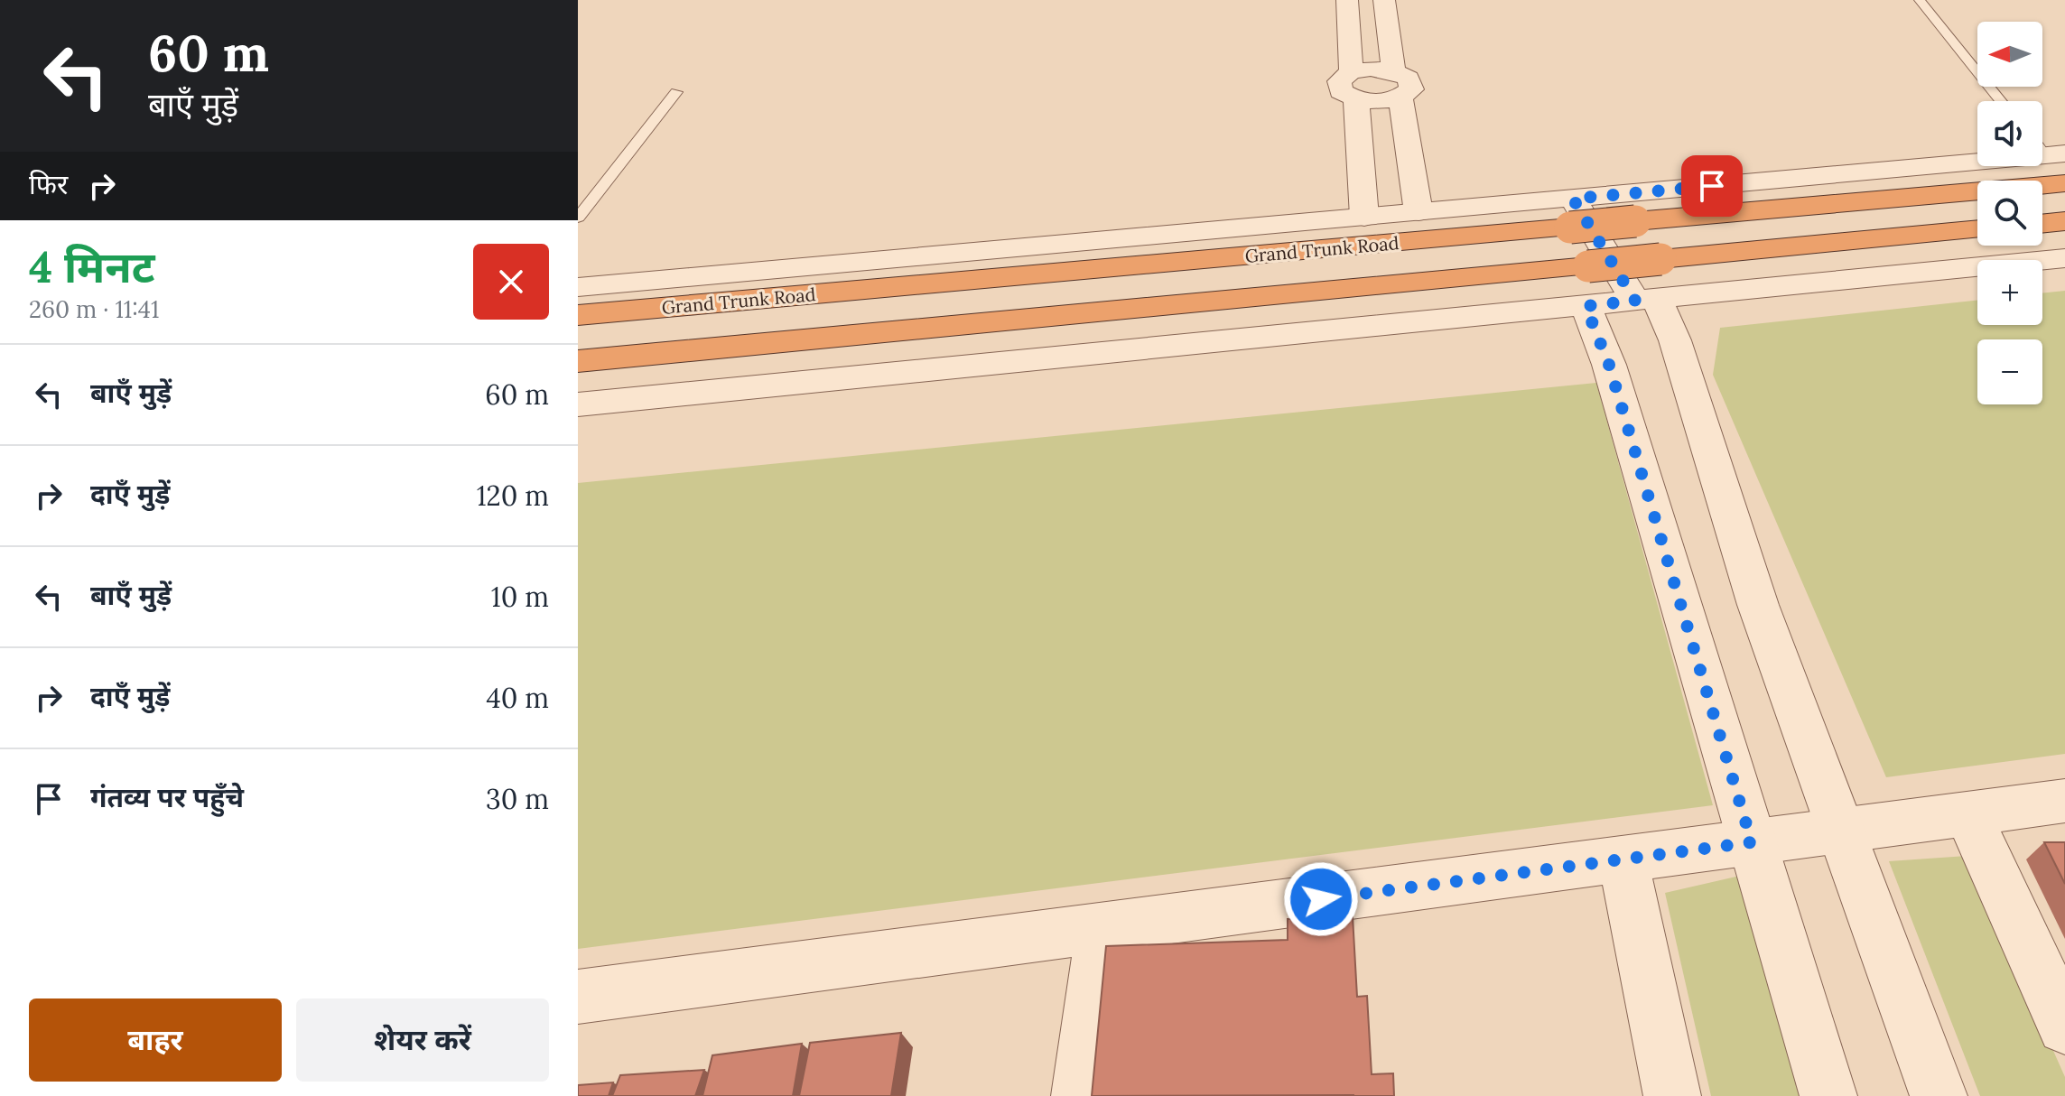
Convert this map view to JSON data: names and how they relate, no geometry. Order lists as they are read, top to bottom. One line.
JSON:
{"streets":{"highway":["Grand Trunk Road"]},"north":"left","page":{"turn":["60 m","बाएँ मुड़ें"],"map_buttons":["+","−"],"then":"फिर","heading":["4 मिनट","260 m · 11:41"],"list":[{"name":"बाएँ मुड़ें","value":"60 m"},{"name":"दाएँ मुड़ें","value":"120 m"},{"name":"बाएँ मुड़ें","value":"10 m"},{"name":"दाएँ मुड़ें","value":"40 m"},{"name":"गंतव्य पर पहुँचे","value":"30 m"}],"buttons":["बाहर","शेयर करें"]}}
